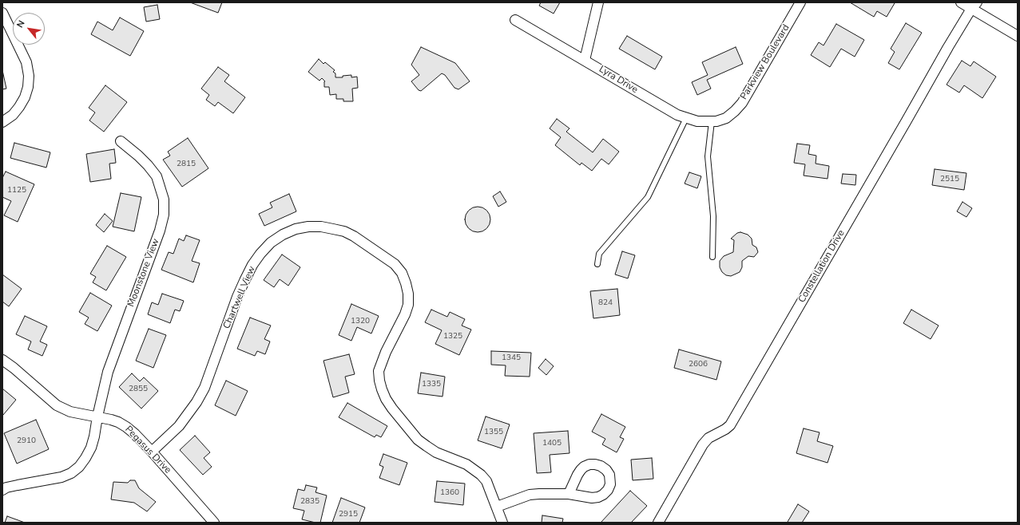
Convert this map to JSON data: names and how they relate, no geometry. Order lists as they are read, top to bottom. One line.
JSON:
{"streets":{"street":["Parkview Boulevard","Lyra Drive","Constellation Drive","Moonstone View","Chartwell View","Pegasus Drive"]},"crossings":[["Parkview Boulevard","Lyra Drive"],["Moonstone View","Pegasus Drive"],["Chartwell View","Pegasus Drive"]],"house_numbers":["2815","2515","1125","824","1320","1325","1345","2606","1335","2855","1355","2910","1405","1360","2835","2915"],"north":"top left"}
